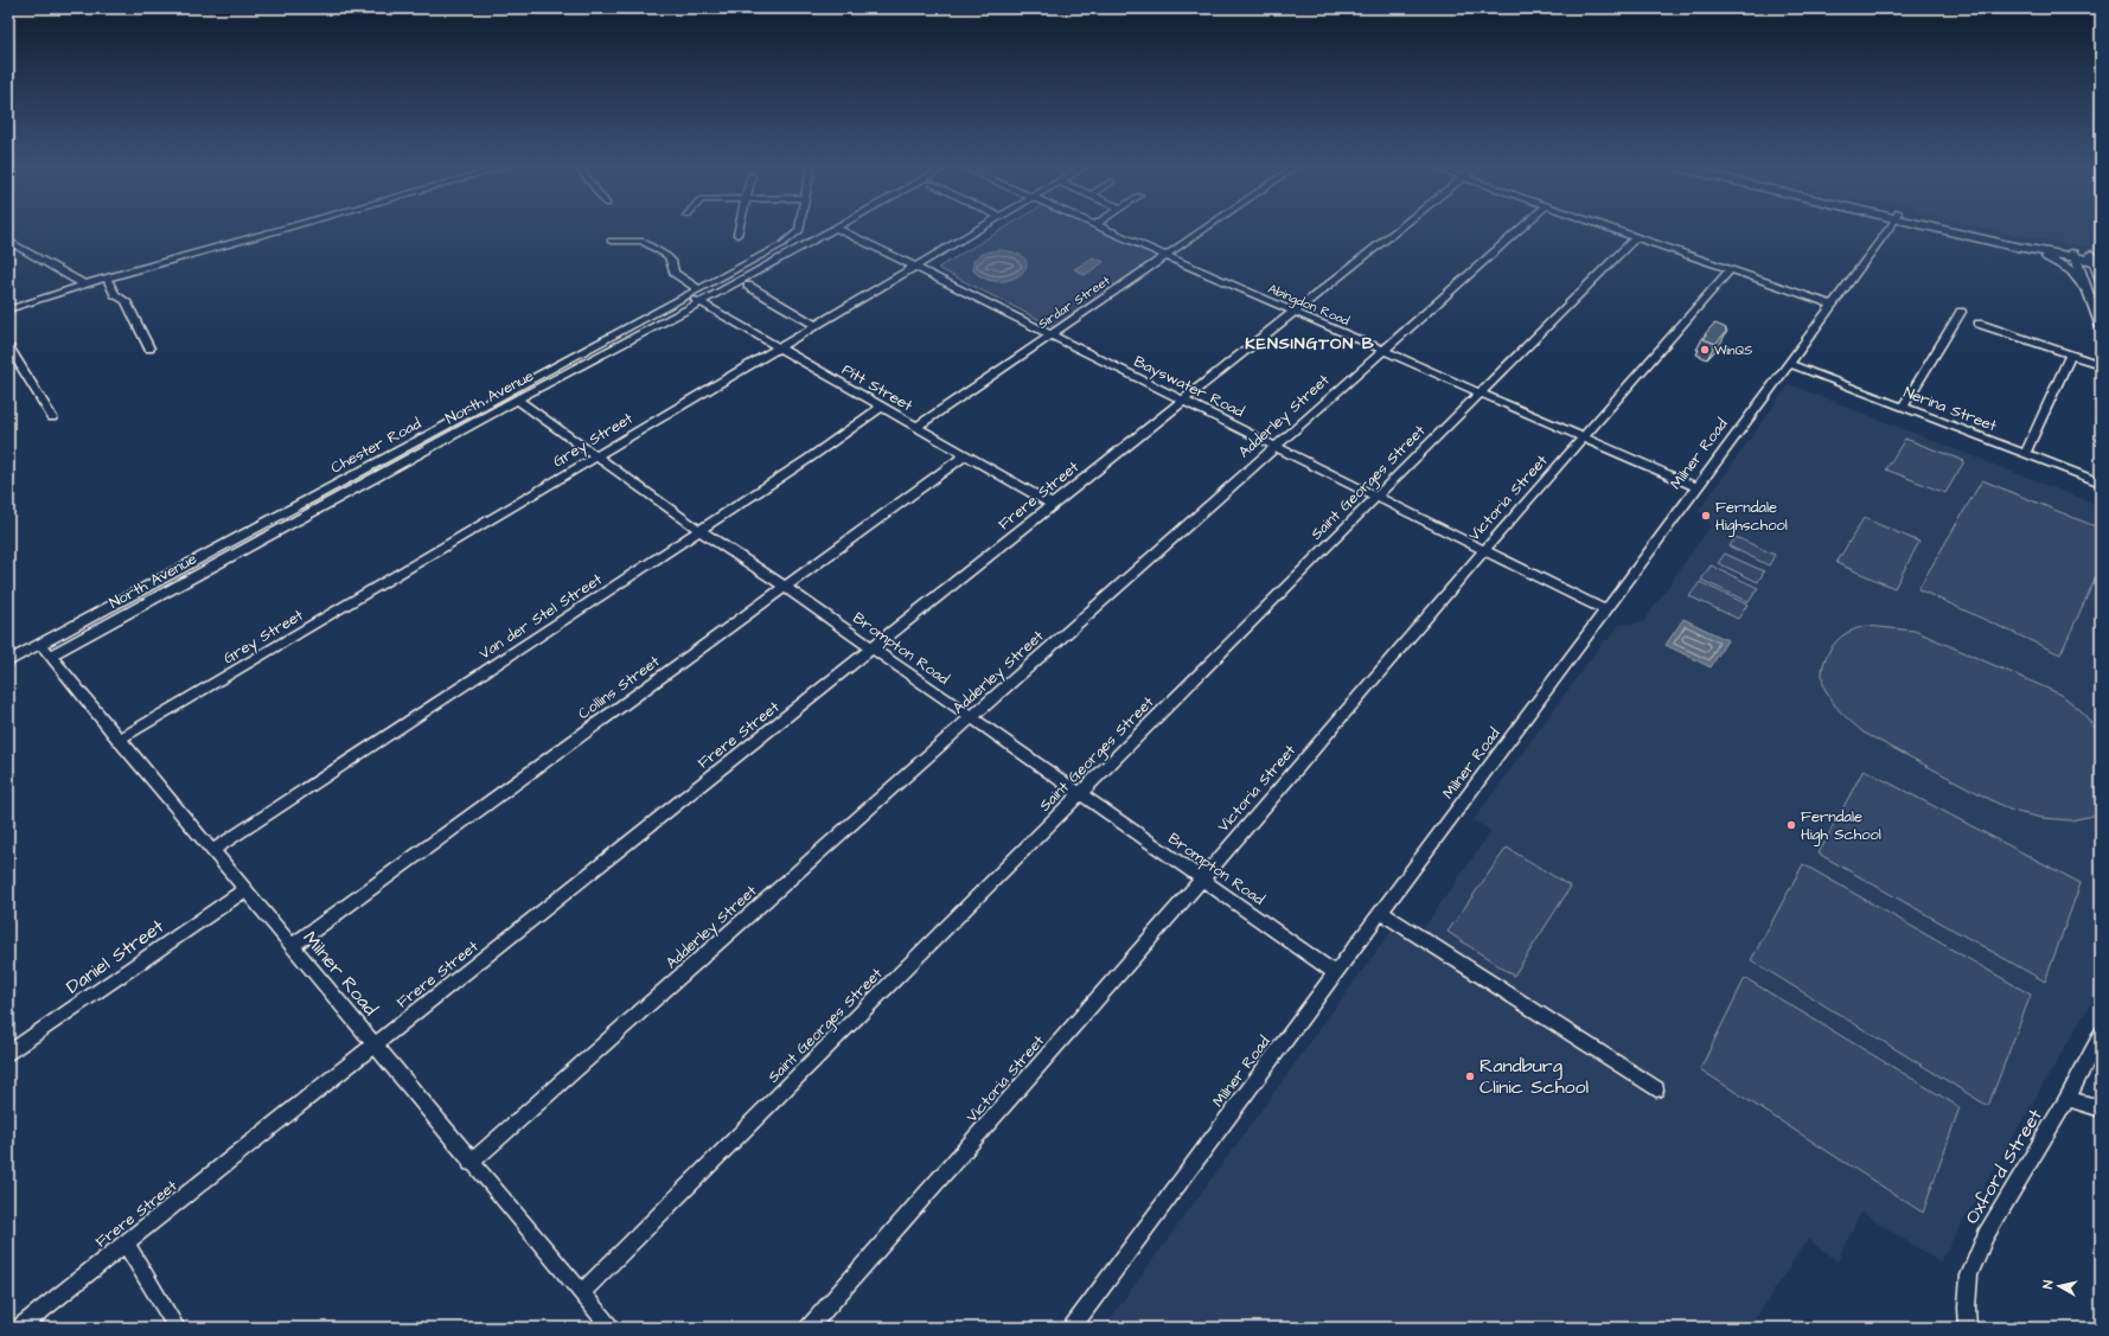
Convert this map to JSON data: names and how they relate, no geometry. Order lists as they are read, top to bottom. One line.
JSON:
{"streets":{"street":["Sirdar Street","Abingdon Road","Bayswater Road","Pitt Street","North Avenue","Nerina Street","Adderley Street","Grey Street","Chester Road","Milner Road","Saint Georges Street","Frere Street","Victoria Street","Van der Stel Street","Brompton Road","Collins Street","Daniel Street","Oxford Street"]},"crossings":[["Sirdar Street","Abingdon Road"],["Sirdar Street","Bayswater Road"],["Sirdar Street","Pitt Street"],["Abingdon Road","Adderley Street"],["Abingdon Road","Milner Road"],["Abingdon Road","Saint Georges Street"],["Abingdon Road","Frere Street"],["Abingdon Road","Victoria Street"],["Bayswater Road","Adderley Street"],["Bayswater Road","Grey Street"],["Bayswater Road","Milner Road"],["Bayswater Road","Saint Georges Street"],["Bayswater Road","Frere Street"],["Bayswater Road","Victoria Street"],["Pitt Street","North Avenue"],["Pitt Street","Grey Street"],["Pitt Street","Chester Road"],["Pitt Street","Frere Street"],["Pitt Street","Van der Stel Street"],["Pitt Street","Collins Street"],["North Avenue","Chester Road"],["North Avenue","Milner Road"],["North Avenue","Brompton Road"],["Nerina Street","Milner Road"],["Adderley Street","Milner Road"],["Adderley Street","Brompton Road"],["Grey Street","Milner Road"],["Grey Street","Brompton Road"],["Chester Road","Milner Road"],["Milner Road","Saint Georges Street"],["Milner Road","Frere Street"],["Milner Road","Van der Stel Street"],["Milner Road","Brompton Road"],["Milner Road","Collins Street"],["Milner Road","Daniel Street"],["Saint Georges Street","Brompton Road"],["Frere Street","Brompton Road"],["Victoria Street","Brompton Road"],["Van der Stel Street","Brompton Road"],["Brompton Road","Collins Street"]],"districts":["KENSINGTON B"],"places":["WinQS","Ferndale Highschool","Ferndale High School","Randburg Clinic School"],"north":"left"}
